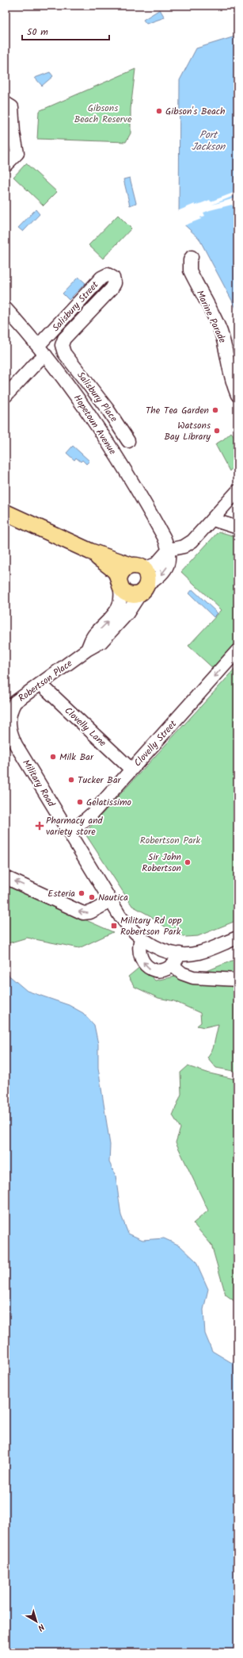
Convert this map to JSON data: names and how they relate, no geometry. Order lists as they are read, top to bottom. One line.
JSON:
{"streets":{"street":["Salisbury Street","Marine Parade","Salisbury Place","Hopetoun Avenue","Robertson Place","Clovelly Lane","Clovelly Street","Military Road"]},"crossings":[["Salisbury Street","Salisbury Place"],["Salisbury Street","Hopetoun Avenue"],["Hopetoun Avenue","Robertson Place"],["Robertson Place","Clovelly Lane"],["Robertson Place","Military Road"],["Clovelly Lane","Clovelly Street"],["Clovelly Street","Military Road"]],"one_way":["Clovelly Street"],"water":["Port Jackson"],"parks":["Gibsons Beach Reserve","Robertson Park"],"places":{"other":["Gibson's Beach","The Tea Garden","Watsons Bay Library","Milk Bar","Tucker Bar","Gelatissimo","Sir John Robertson","Esteria","Nautica"],"health":["Pharmacy and variety store"],"transit":["Military Rd opp Robertson Park"]},"scale_bar":"50 m","north":"bottom right"}
